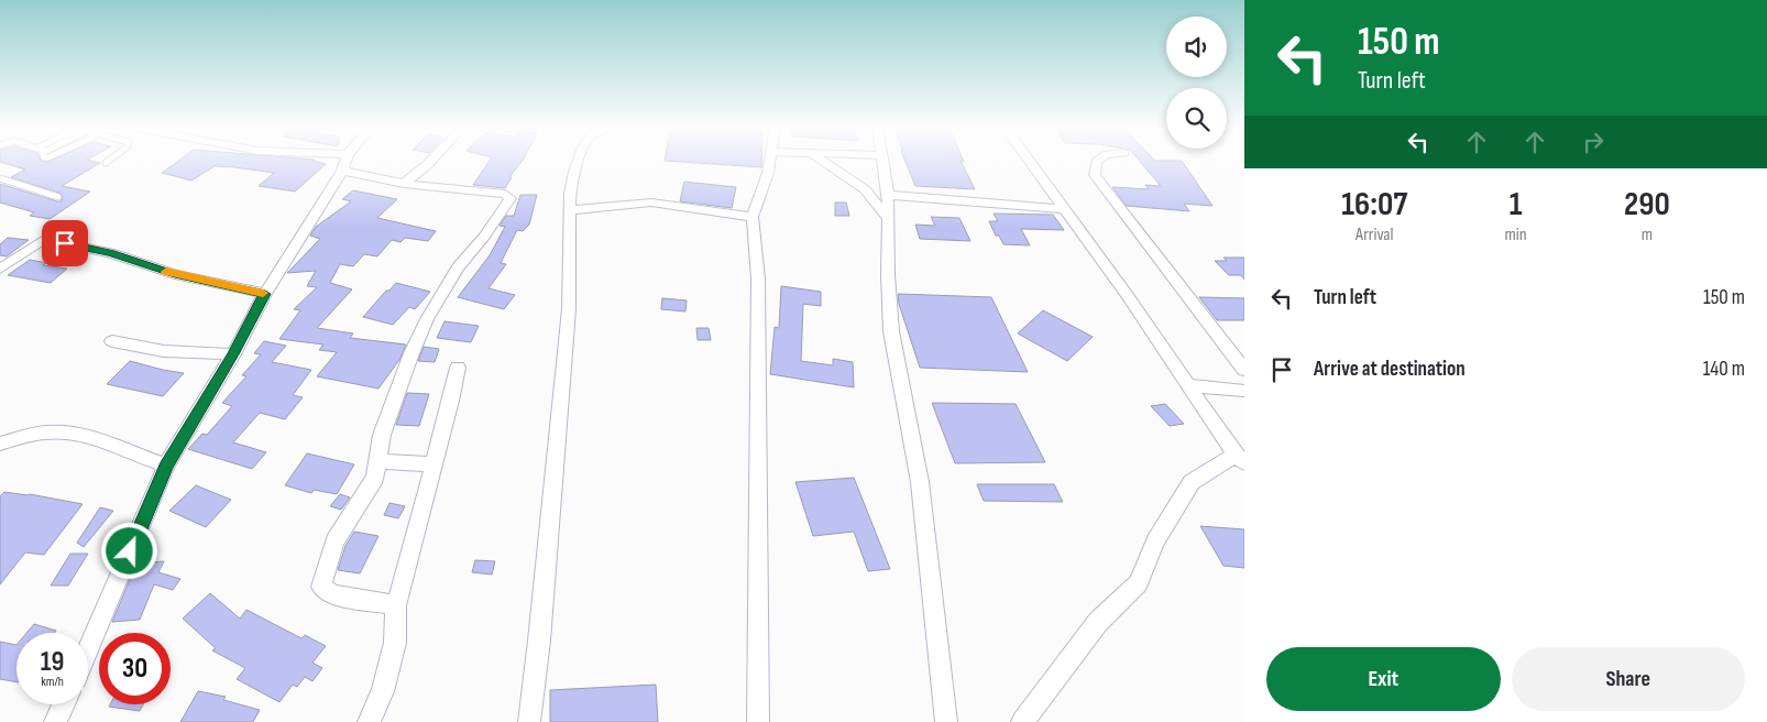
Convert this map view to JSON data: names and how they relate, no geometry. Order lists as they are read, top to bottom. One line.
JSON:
{"page":{"turn":["150 m","Turn left"],"eta":["16:07","Arrival","1","min","290","m"],"list":[{"name":"Turn left","value":"150 m"},{"name":"Arrive at destination","value":"140 m"}],"speed":"19 km/h","limit":"30","buttons":["Exit","Share"]}}
